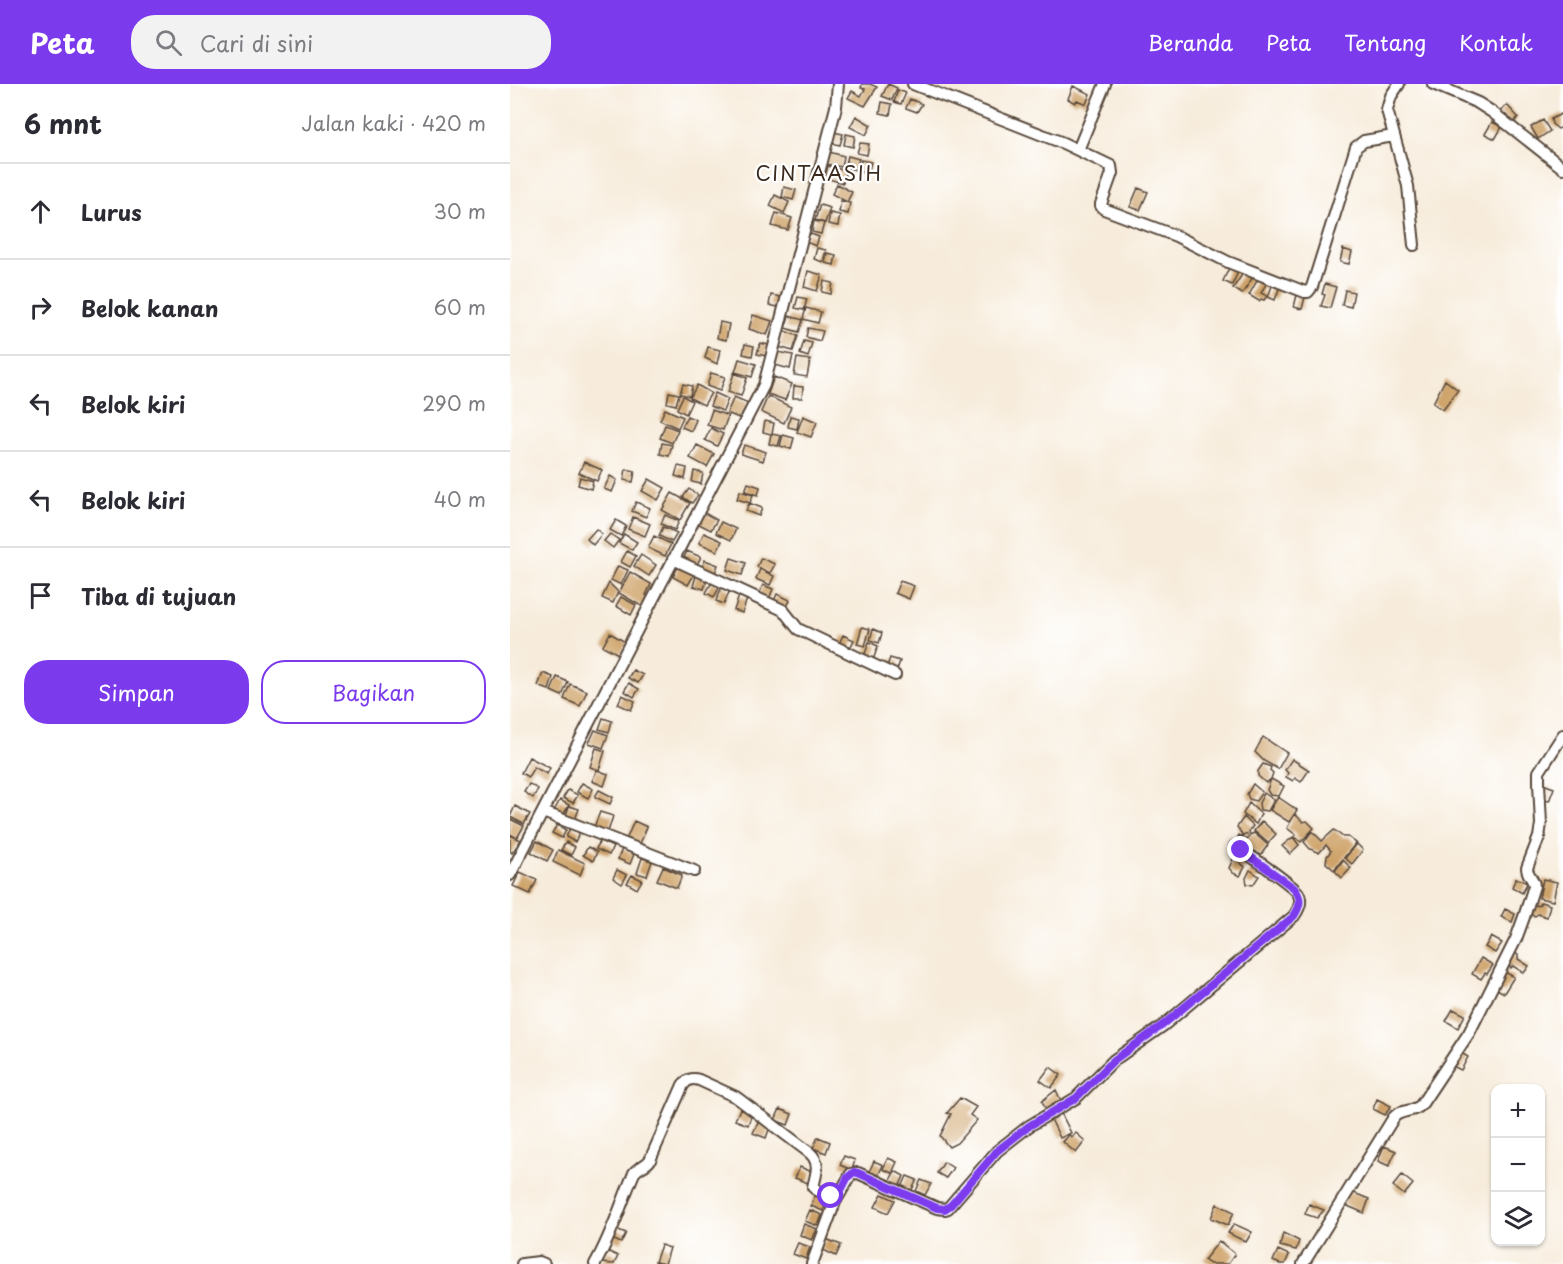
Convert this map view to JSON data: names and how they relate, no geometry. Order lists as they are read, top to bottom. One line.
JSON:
{"districts":["CINTAASIH"],"page":{"header":"Peta","search":"Cari di sini","nav":["Beranda","Peta","Tentang","Kontak"],"heading":["6 mnt","Jalan kaki · 420 m"],"list":[["Lurus","30 m"],["Belok kanan","60 m"],["Belok kiri","290 m"],["Belok kiri","40 m"],"Tiba di tujuan"],"buttons":["Simpan","Bagikan"],"map_buttons":["+","−"]}}
